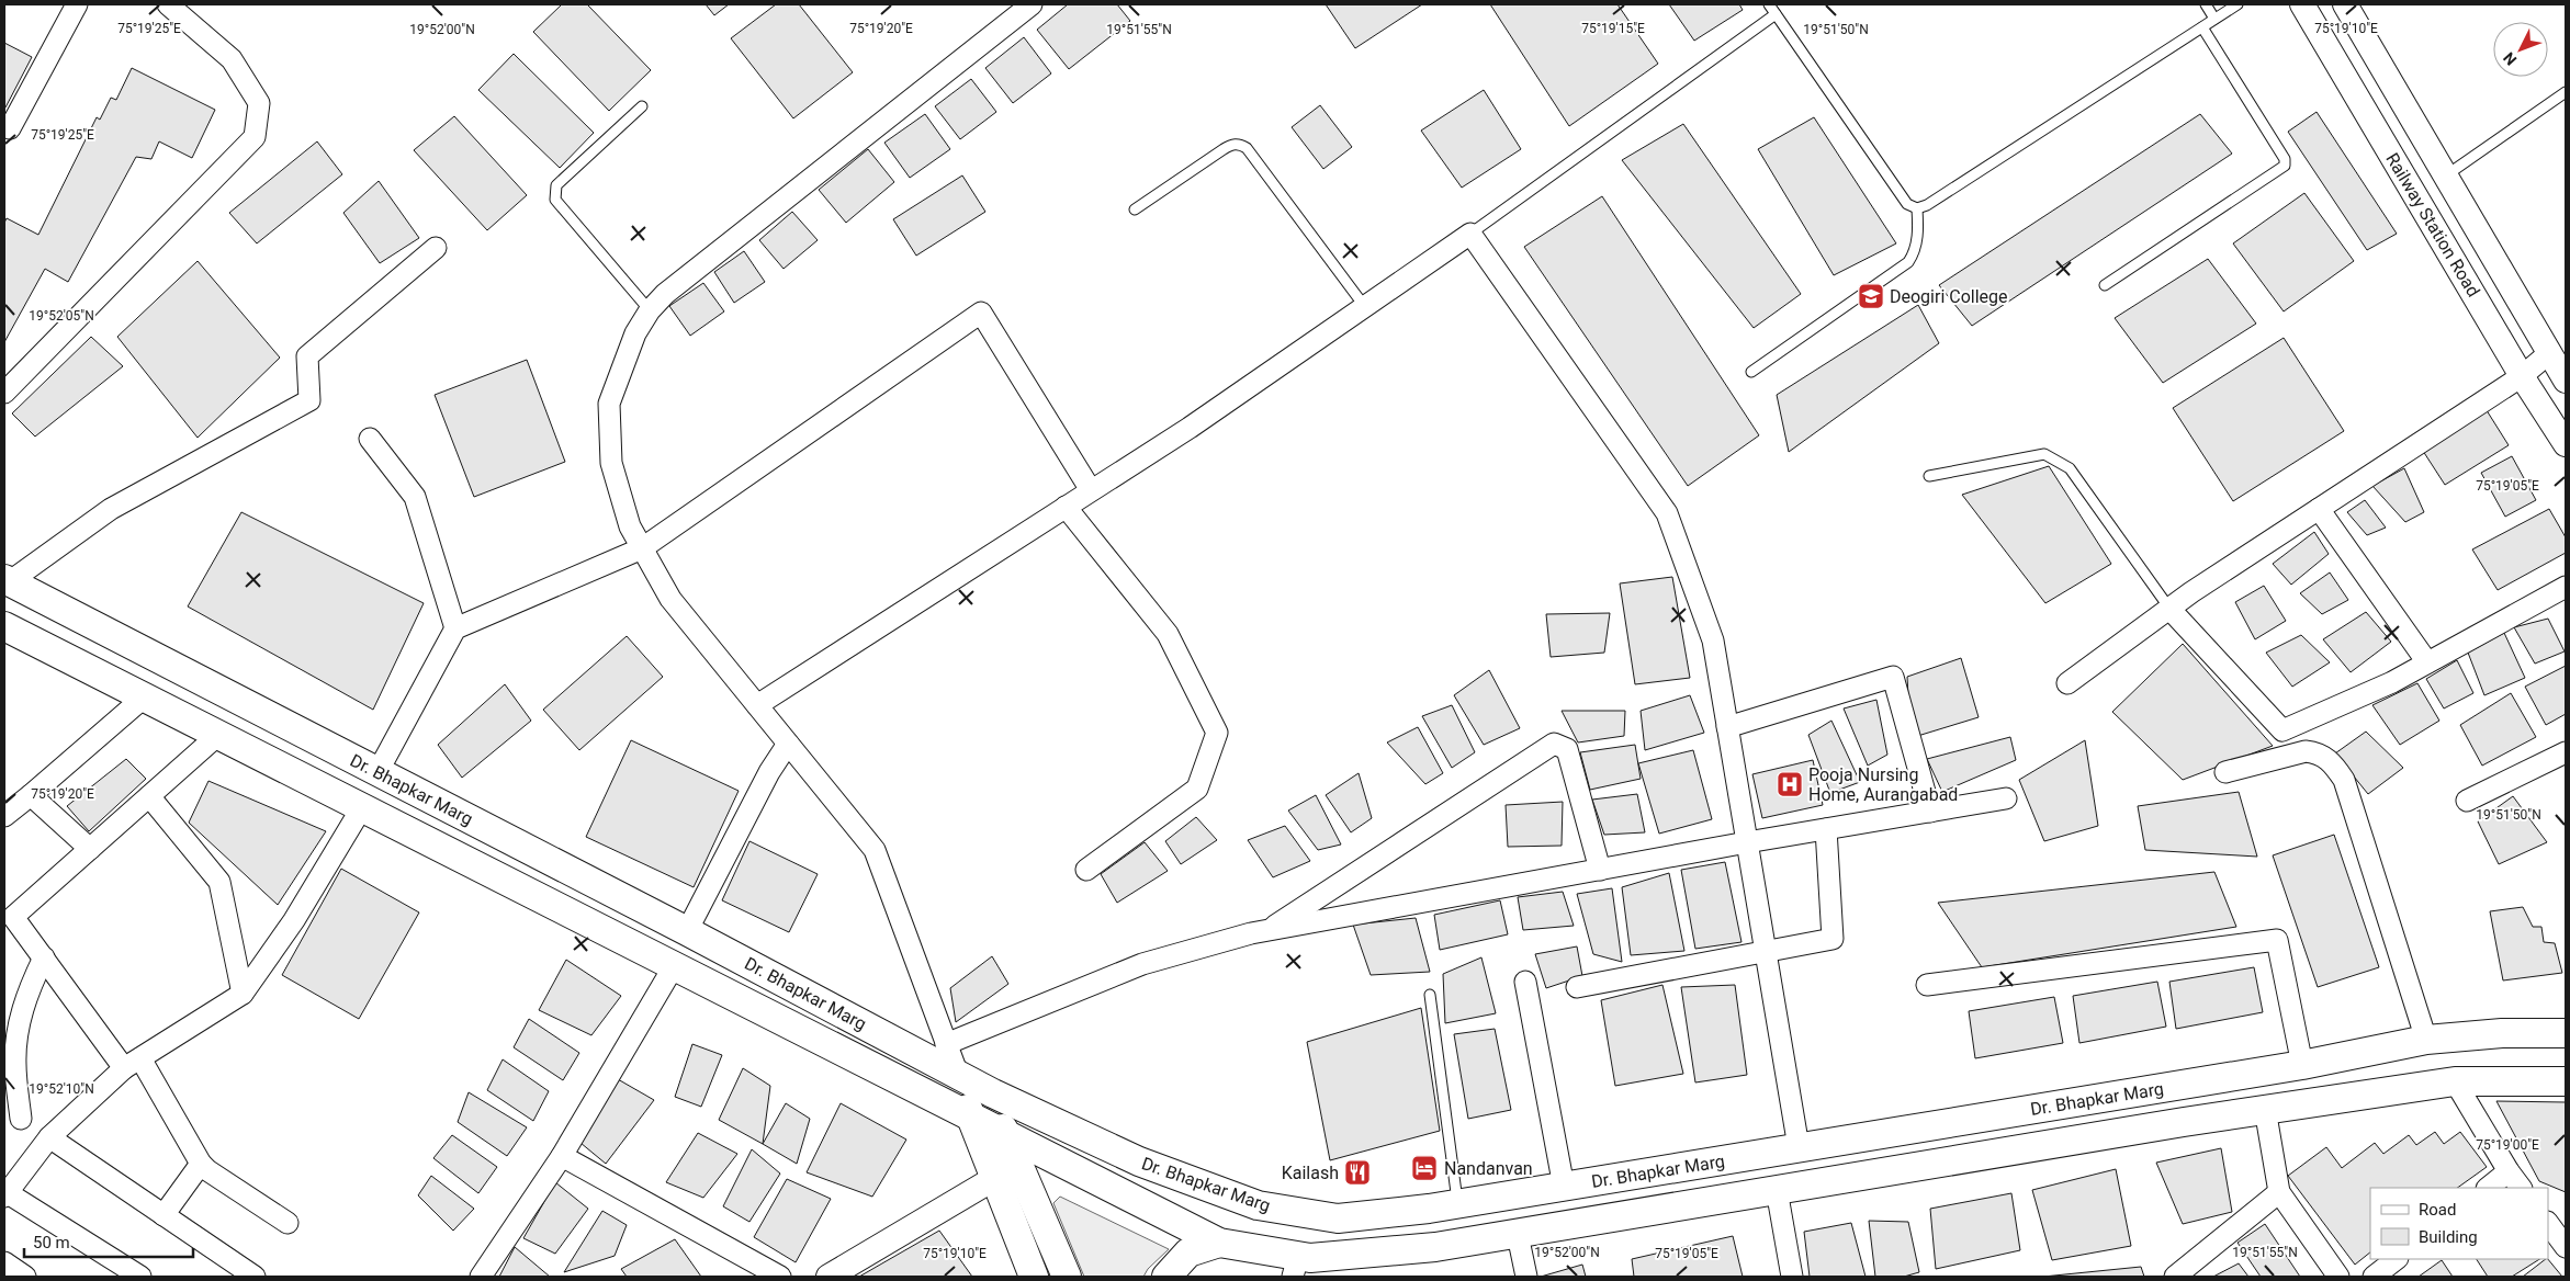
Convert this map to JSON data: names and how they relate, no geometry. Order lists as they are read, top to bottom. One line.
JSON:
{"streets":{"main road":["Dr. Bhapkar Marg"],"street":["Railway Station Road"]},"places":{"school or university":["Deogiri College"],"hospital":["Pooja Nursing Home, Aurangabad"],"hotel":["Nandanvan"],"restaurant":["Kailash"]},"legend":["Road","Building"],"scale_bar":"50 m","north":"bottom left","coordinates":["75°19'25\"E","75°19'20\"E","75°19'15\"E","75°19'10\"E","19°52'00\"N","19°51'55\"N","19°51'50\"N","19°52'05\"N","75°19'05\"E","19°52'10\"N","75°19'00\"E"]}
